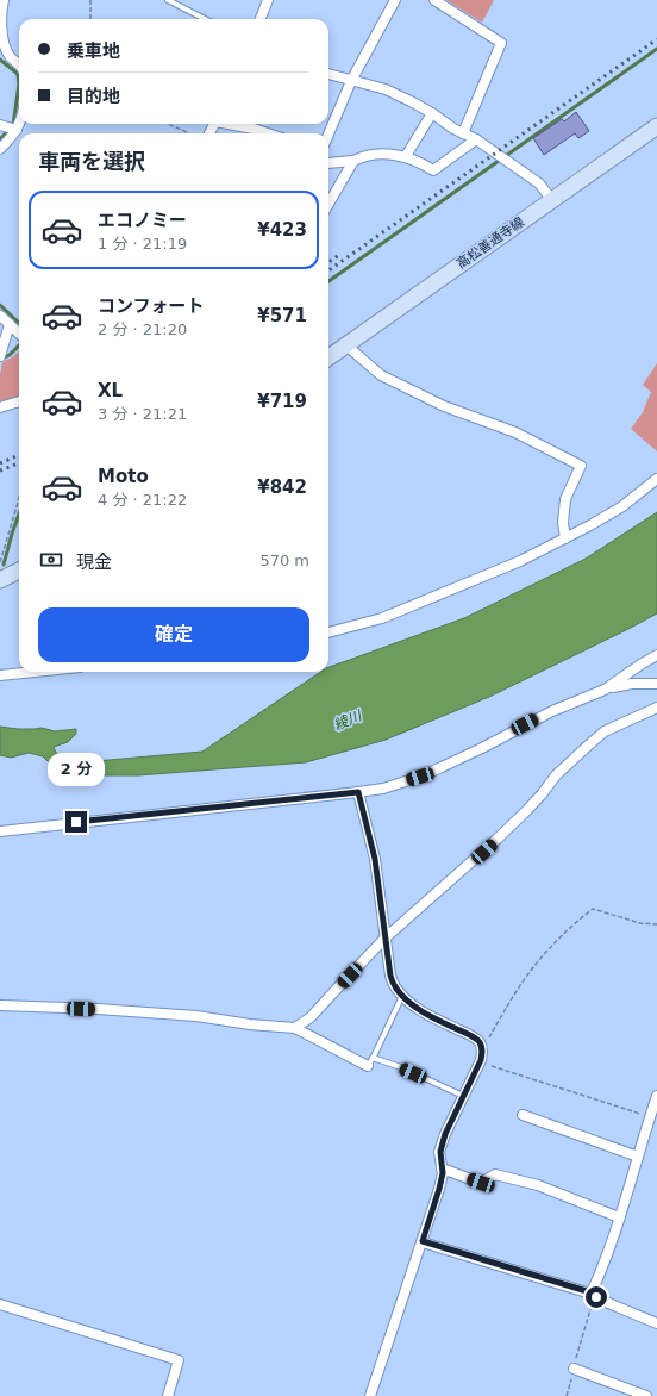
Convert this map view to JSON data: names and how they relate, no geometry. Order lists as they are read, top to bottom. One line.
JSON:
{"streets":{"main road":["高松善通寺線"]},"water":["綾川"],"page":{"banner":["乗車地","目的地"],"heading":"車両を選択","list":[{"name":"エコノミー","note":"1 分 · 21:19","value":"¥423"},{"name":"コンフォート","note":"2 分 · 21:20","value":"¥571"},{"name":"XL","note":"3 分 · 21:21","value":"¥719"},{"name":"Moto","note":"4 分 · 21:22","value":"¥842"}],"pay":["現金","570 m"],"buttons":"確定","bubble":"2 分"}}
